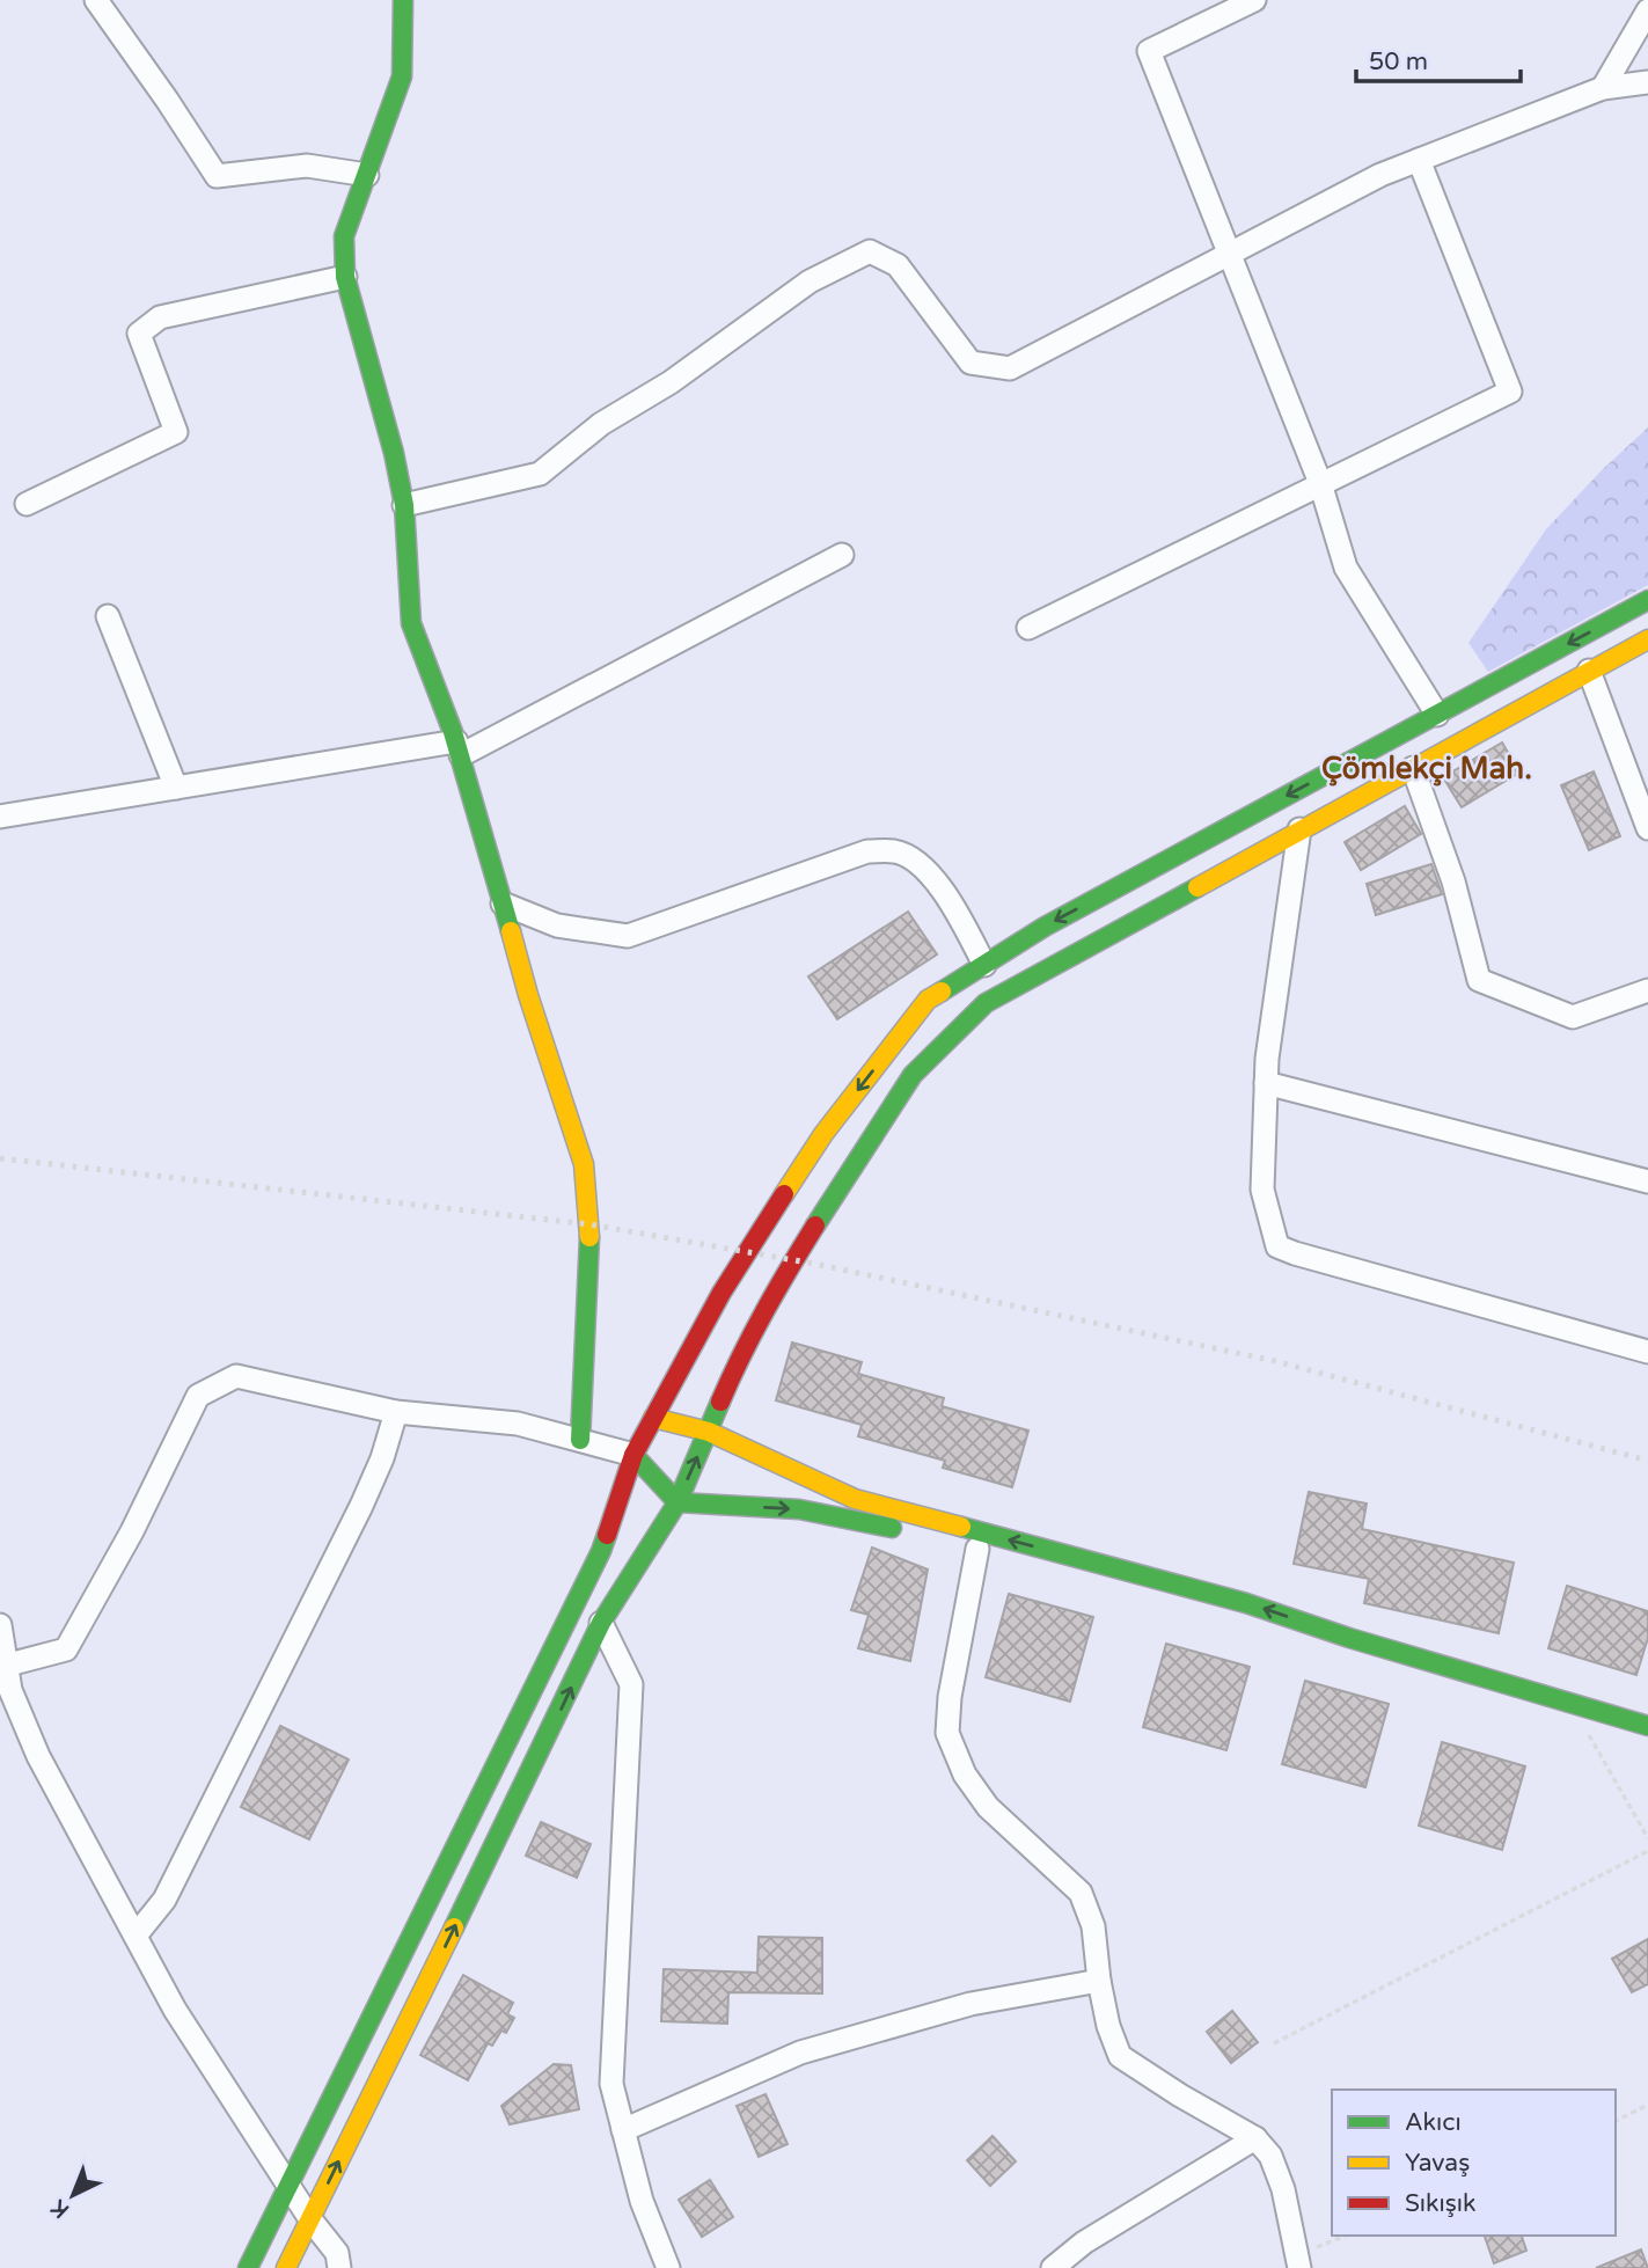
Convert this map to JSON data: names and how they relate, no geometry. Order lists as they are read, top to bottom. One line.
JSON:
{"districts":["Çömlekçi Mah."],"legend":["Akıcı","Yavaş","Sıkışık"],"scale_bar":"50 m","north":"bottom left"}
